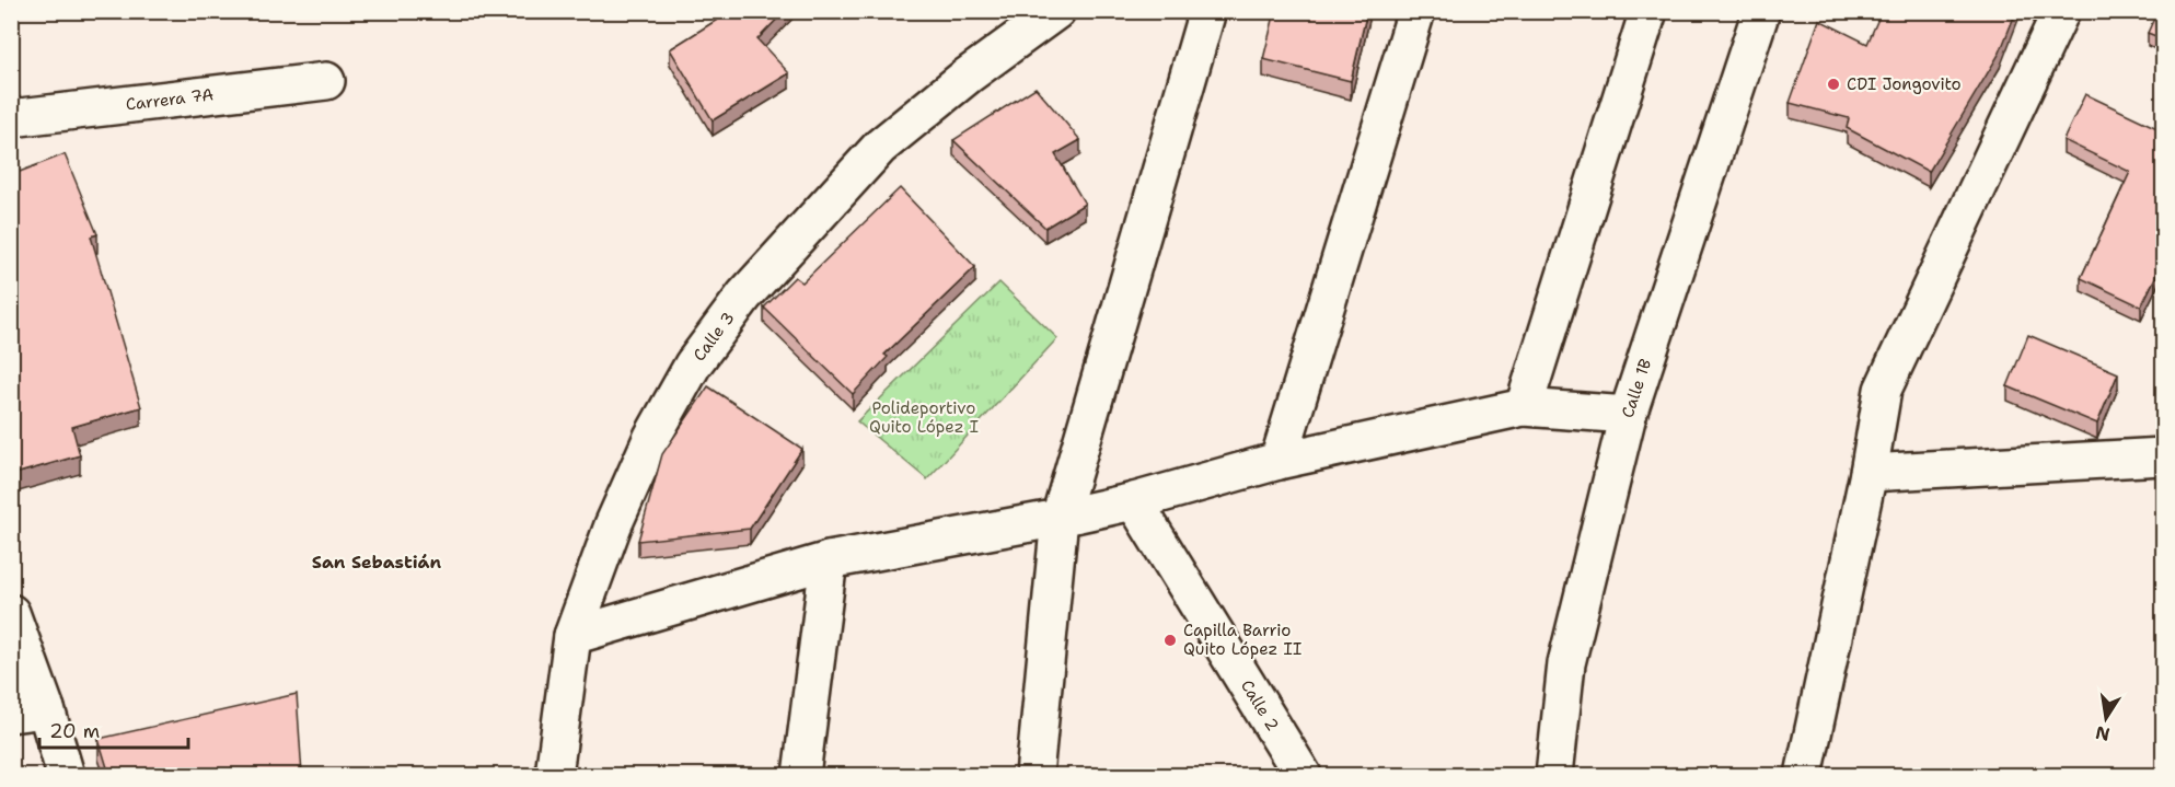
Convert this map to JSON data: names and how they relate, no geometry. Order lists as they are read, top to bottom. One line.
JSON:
{"streets":{"street":["Carrera 7A","Calle 3","Calle 1B","Calle 2"]},"districts":["San Sebastián"],"parks":["Polideportivo Quito López I"],"places":["CDI Jongovito","Capilla Barrio Quito López II"],"scale_bar":"20 m","north":"bottom"}
